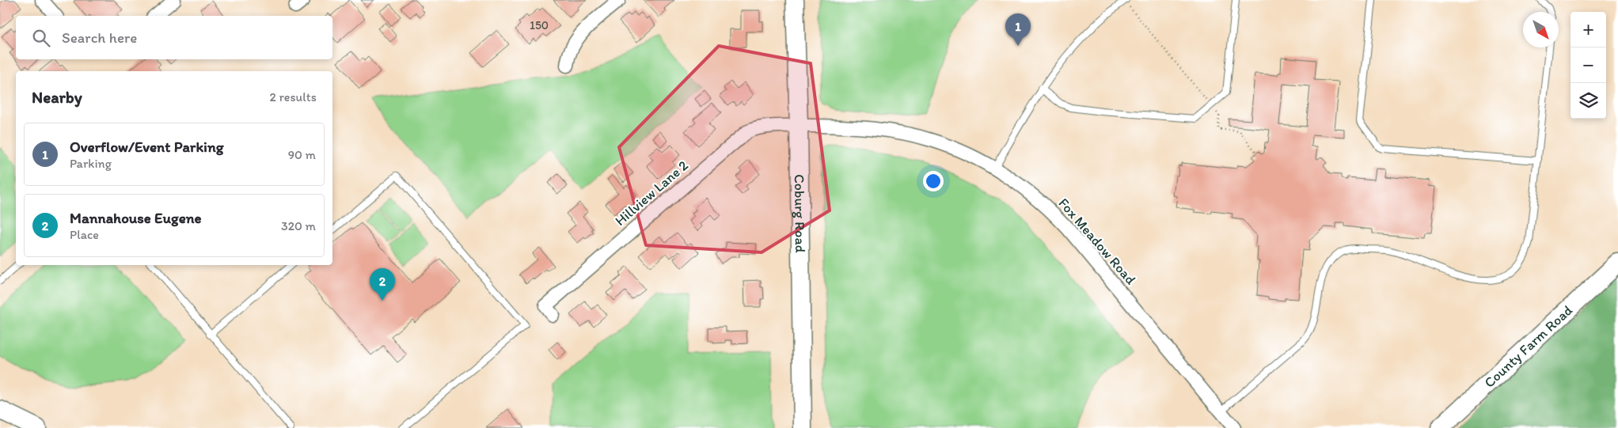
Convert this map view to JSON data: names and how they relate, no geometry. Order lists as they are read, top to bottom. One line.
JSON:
{"streets":{"main road":["Coburg Road","County Farm Road"],"street":["Hillview Lane 2","Fox Meadow Road"]},"crossings":[["Hillview Lane 2","Coburg Road"],["Hillview Lane 2","Fox Meadow Road"],["Coburg Road","Fox Meadow Road"]],"house_numbers":["150"],"north":"bottom right","page":{"map_buttons":["+","−"],"pins":["1","2"],"search":"Search here","heading":["Nearby","2 results"],"list":[{"mark":"1","name":"Overflow/Event Parking","note":"Parking","value":"90 m"},{"mark":"2","name":"Mannahouse Eugene","note":"Place","value":"320 m"}]}}
